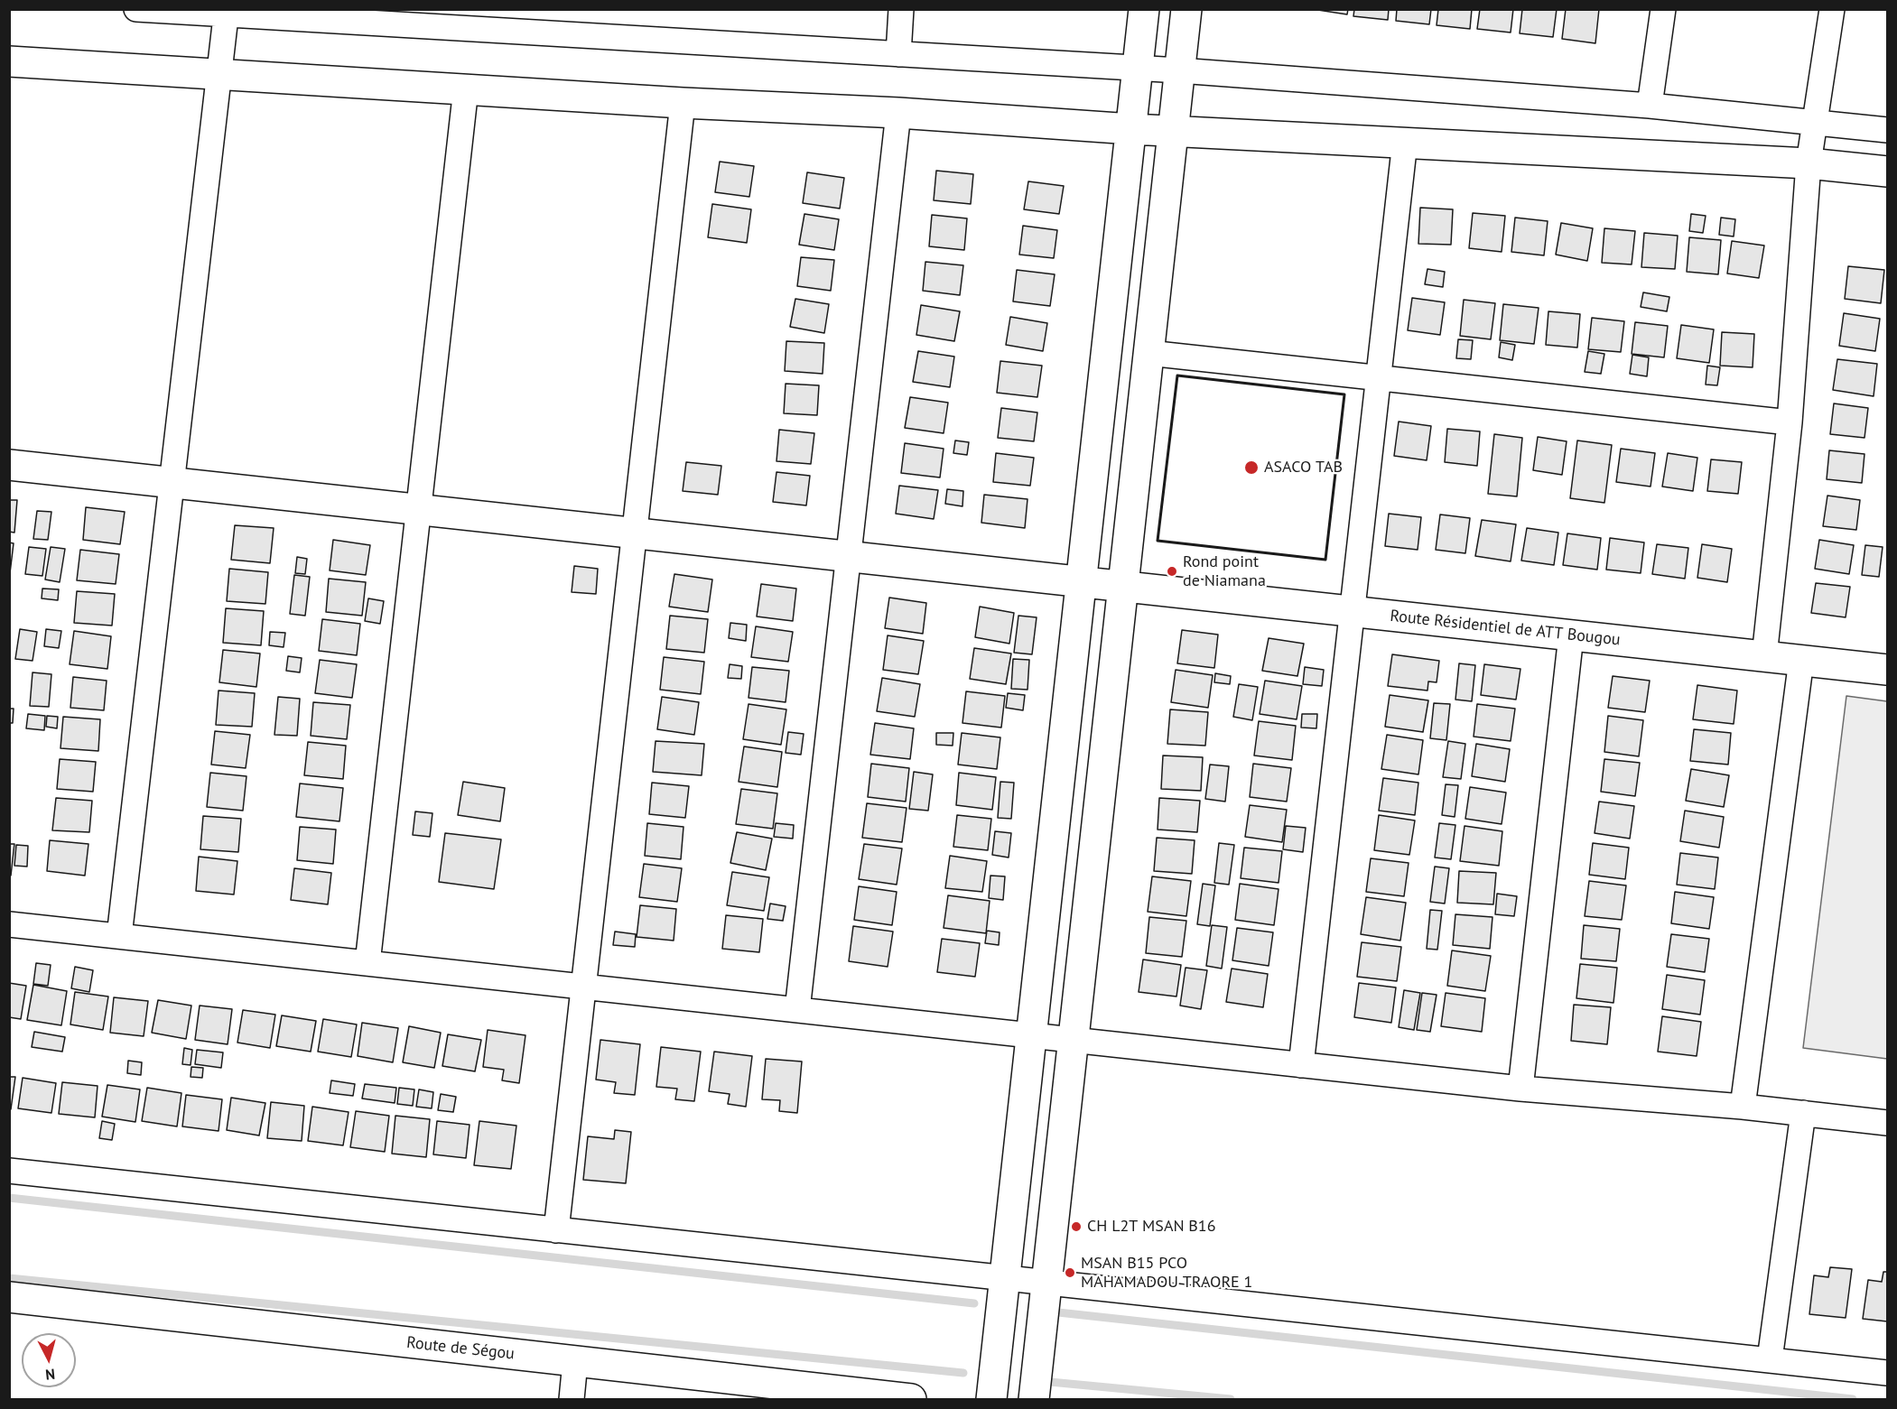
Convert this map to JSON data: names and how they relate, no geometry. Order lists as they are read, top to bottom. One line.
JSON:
{"streets":{"main road":["Route Résidentiel de ATT Bougou","Route de Ségou"]},"places":["ASACO TAB","Rond point de Niamana","CH L2T MSAN B16","MSAN B15 PCO MAHAMADOU TRAORE 1"],"north":"bottom"}
